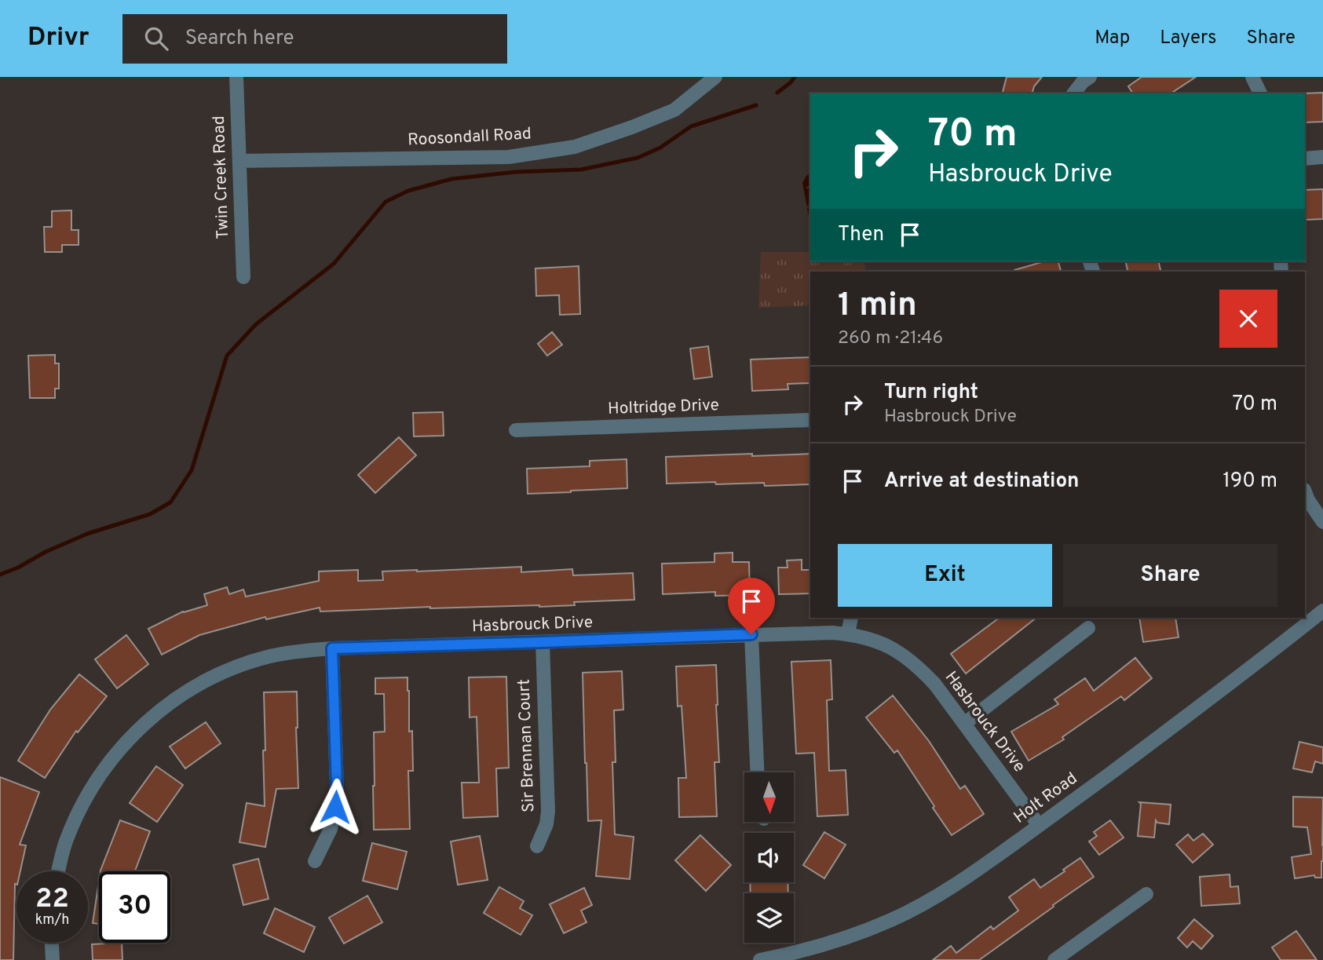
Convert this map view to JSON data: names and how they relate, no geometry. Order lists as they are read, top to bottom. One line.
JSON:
{"streets":{"street":["Roosondall Road","Twin Creek Road","Holtridge Drive","Hasbrouck Drive","Sir Brennan Court","Holt Road"]},"crossings":[["Roosondall Road","Twin Creek Road"],["Hasbrouck Drive","Sir Brennan Court"],["Hasbrouck Drive","Holt Road"]],"north":"bottom","page":{"header":"Drivr","search":"Search here","nav":["Map","Layers","Share"],"turn":["70 m","Hasbrouck Drive"],"then":"Then","heading":["1 min","260 m · 21:46"],"list":[{"name":"Turn right","note":"Hasbrouck Drive","value":"70 m"},{"name":"Arrive at destination","value":"190 m"}],"buttons":["Exit","Share"],"speed":"22 km/h","limit":"30"}}
